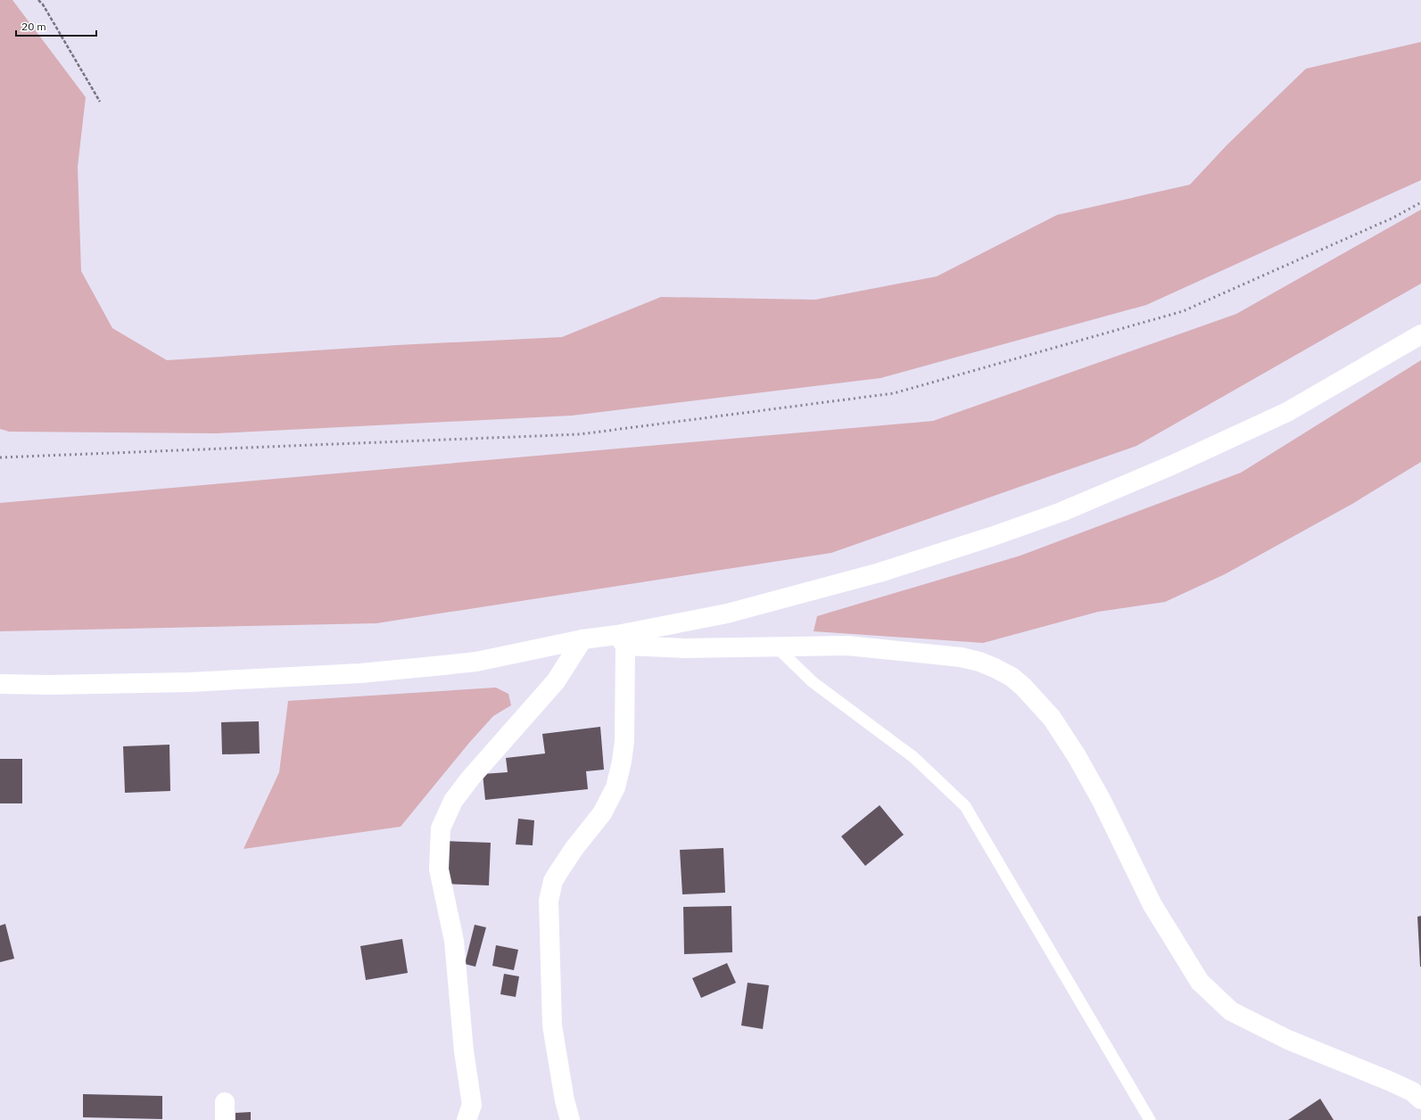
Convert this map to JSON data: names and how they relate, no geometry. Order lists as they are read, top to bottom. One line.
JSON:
{"scale_bar":"20 m"}
